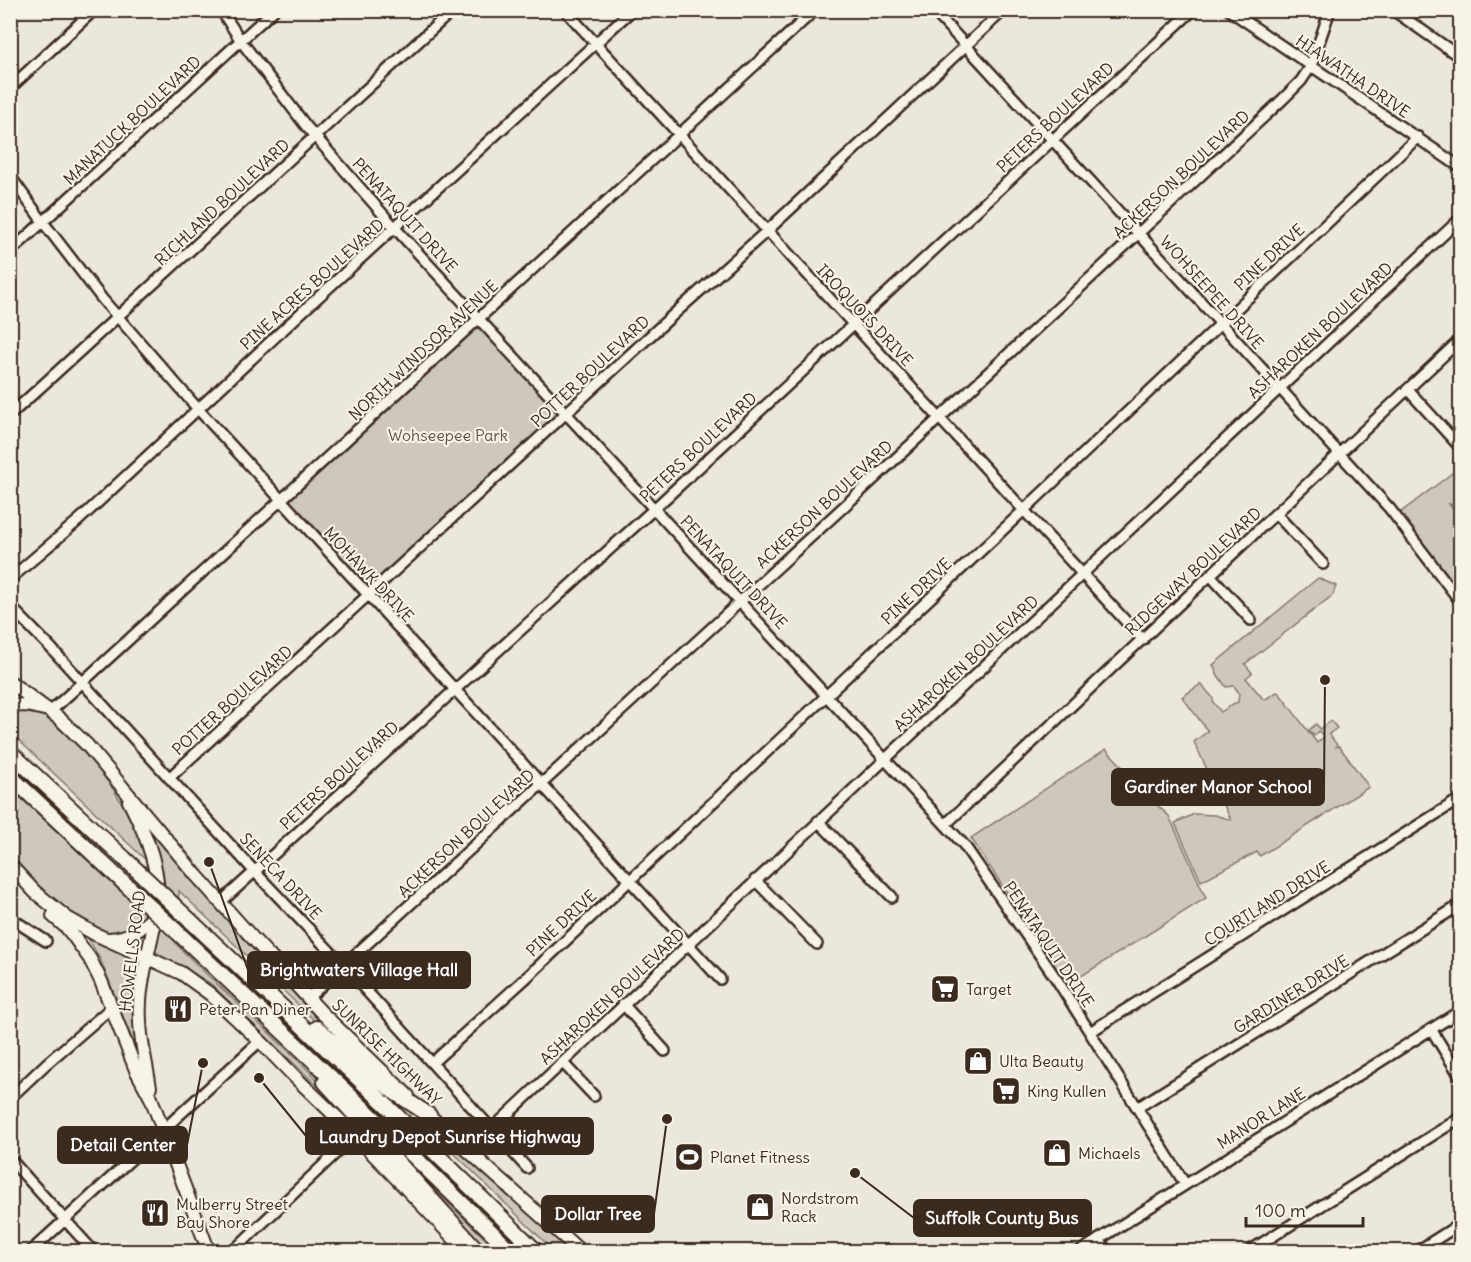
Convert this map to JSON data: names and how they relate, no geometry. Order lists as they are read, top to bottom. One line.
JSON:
{"streets":{"main road":["HOWELLS ROAD","SUNRISE HIGHWAY"],"street":["HIAWATHA DRIVE","PETERS BOULEVARD","MANATUCK BOULEVARD","ACKERSON BOULEVARD","RICHLAND BOULEVARD","PENATAQUIT DRIVE","PINE DRIVE","PINE ACRES BOULEVARD","WOHSEEPEE DRIVE","IROQUOIS DRIVE","ASHAROKEN BOULEVARD","NORTH WINDSOR AVENUE","POTTER BOULEVARD","RIDGEWAY BOULEVARD","MOHAWK DRIVE","SENECA DRIVE","COURTLAND DRIVE","GARDINER DRIVE","MANOR LANE"]},"crossings":[["HIAWATHA DRIVE","ACKERSON BOULEVARD"],["HIAWATHA DRIVE","PINE DRIVE"],["PETERS BOULEVARD","PENATAQUIT DRIVE"],["PETERS BOULEVARD","WOHSEEPEE DRIVE"],["PETERS BOULEVARD","IROQUOIS DRIVE"],["PETERS BOULEVARD","MOHAWK DRIVE"],["PETERS BOULEVARD","SENECA DRIVE"],["PETERS BOULEVARD","SUNRISE HIGHWAY"],["MANATUCK BOULEVARD","PENATAQUIT DRIVE"],["MANATUCK BOULEVARD","MOHAWK DRIVE"],["ACKERSON BOULEVARD","PENATAQUIT DRIVE"],["ACKERSON BOULEVARD","WOHSEEPEE DRIVE"],["ACKERSON BOULEVARD","IROQUOIS DRIVE"],["ACKERSON BOULEVARD","MOHAWK DRIVE"],["ACKERSON BOULEVARD","SENECA DRIVE"],["ACKERSON BOULEVARD","SUNRISE HIGHWAY"],["RICHLAND BOULEVARD","PENATAQUIT DRIVE"],["RICHLAND BOULEVARD","MOHAWK DRIVE"],["PENATAQUIT DRIVE","PINE DRIVE"],["PENATAQUIT DRIVE","PINE ACRES BOULEVARD"],["PENATAQUIT DRIVE","ASHAROKEN BOULEVARD"],["PENATAQUIT DRIVE","NORTH WINDSOR AVENUE"],["PENATAQUIT DRIVE","POTTER BOULEVARD"],["PENATAQUIT DRIVE","RIDGEWAY BOULEVARD"],["PENATAQUIT DRIVE","COURTLAND DRIVE"],["PENATAQUIT DRIVE","GARDINER DRIVE"],["PENATAQUIT DRIVE","MANOR LANE"],["PINE DRIVE","WOHSEEPEE DRIVE"],["PINE DRIVE","IROQUOIS DRIVE"],["PINE DRIVE","MOHAWK DRIVE"],["PINE DRIVE","SENECA DRIVE"],["PINE ACRES BOULEVARD","IROQUOIS DRIVE"],["PINE ACRES BOULEVARD","MOHAWK DRIVE"],["WOHSEEPEE DRIVE","ASHAROKEN BOULEVARD"],["WOHSEEPEE DRIVE","POTTER BOULEVARD"],["WOHSEEPEE DRIVE","RIDGEWAY BOULEVARD"],["IROQUOIS DRIVE","ASHAROKEN BOULEVARD"],["IROQUOIS DRIVE","NORTH WINDSOR AVENUE"],["IROQUOIS DRIVE","POTTER BOULEVARD"],["IROQUOIS DRIVE","RIDGEWAY BOULEVARD"],["ASHAROKEN BOULEVARD","MOHAWK DRIVE"],["ASHAROKEN BOULEVARD","SENECA DRIVE"],["NORTH WINDSOR AVENUE","MOHAWK DRIVE"],["NORTH WINDSOR AVENUE","SENECA DRIVE"],["NORTH WINDSOR AVENUE","SUNRISE HIGHWAY"],["POTTER BOULEVARD","MOHAWK DRIVE"],["POTTER BOULEVARD","SENECA DRIVE"],["HOWELLS ROAD","SUNRISE HIGHWAY"]],"parks":["Wohseepee Park"],"places":{"other":["Gardiner Manor School","Brightwaters Village Hall","Detail Center","Laundry Depot Sunrise Highway","Dollar Tree","Suffolk County Bus"],"supermarket":["Target","King Kullen"],"restaurant":["Peter Pan Diner","Mulberry Street Bay Shore"],"shop":["Ulta Beauty","Michaels","Nordstrom Rack"],"sports":["Planet Fitness"]},"scale_bar":"100 m"}
